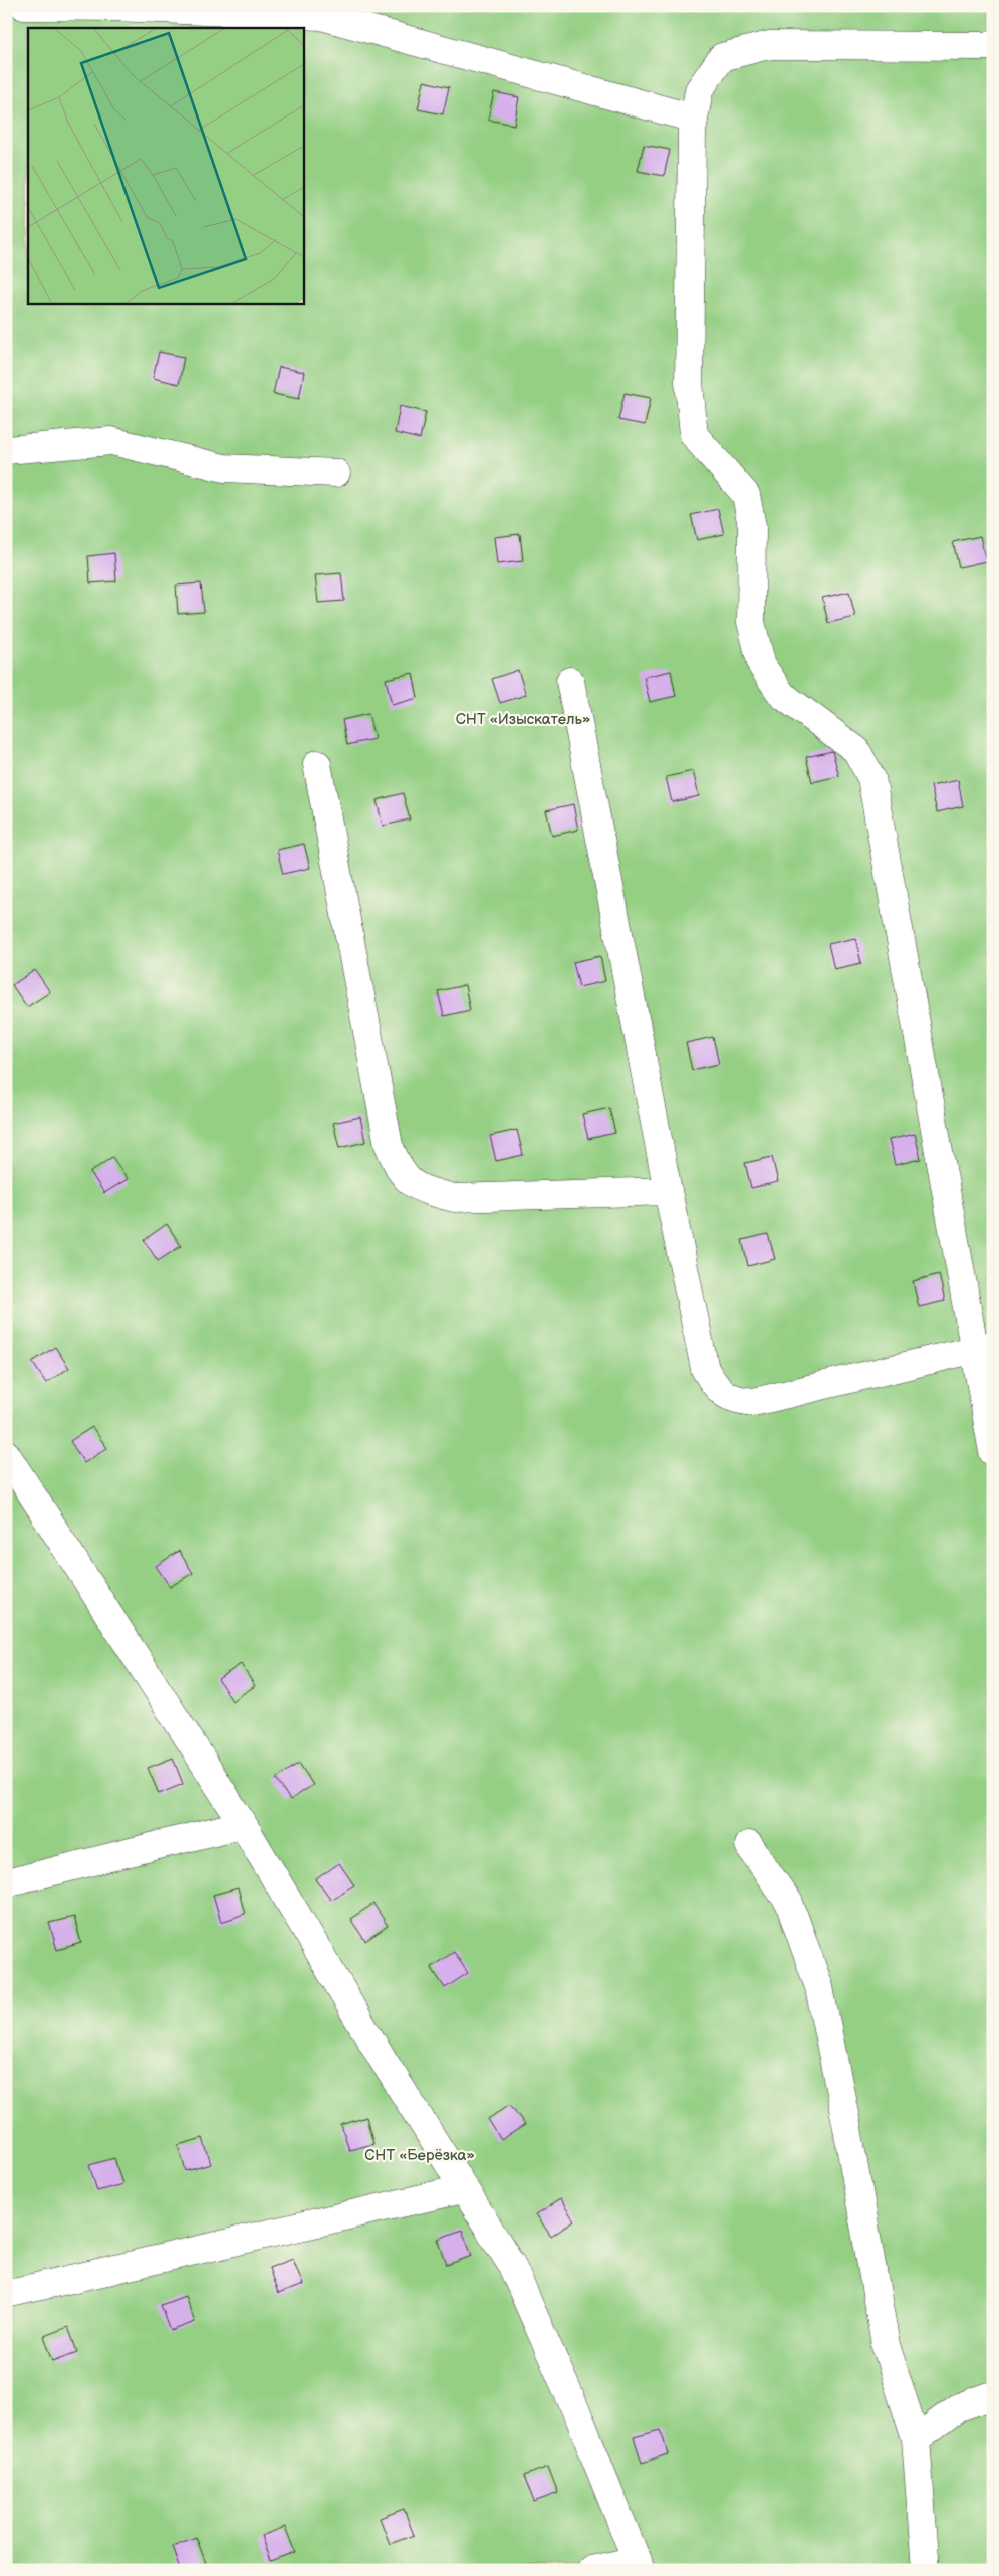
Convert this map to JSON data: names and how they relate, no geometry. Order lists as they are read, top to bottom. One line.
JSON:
{"parks":["СНТ «Изыскатель»","СНТ «Берёзка»"]}
